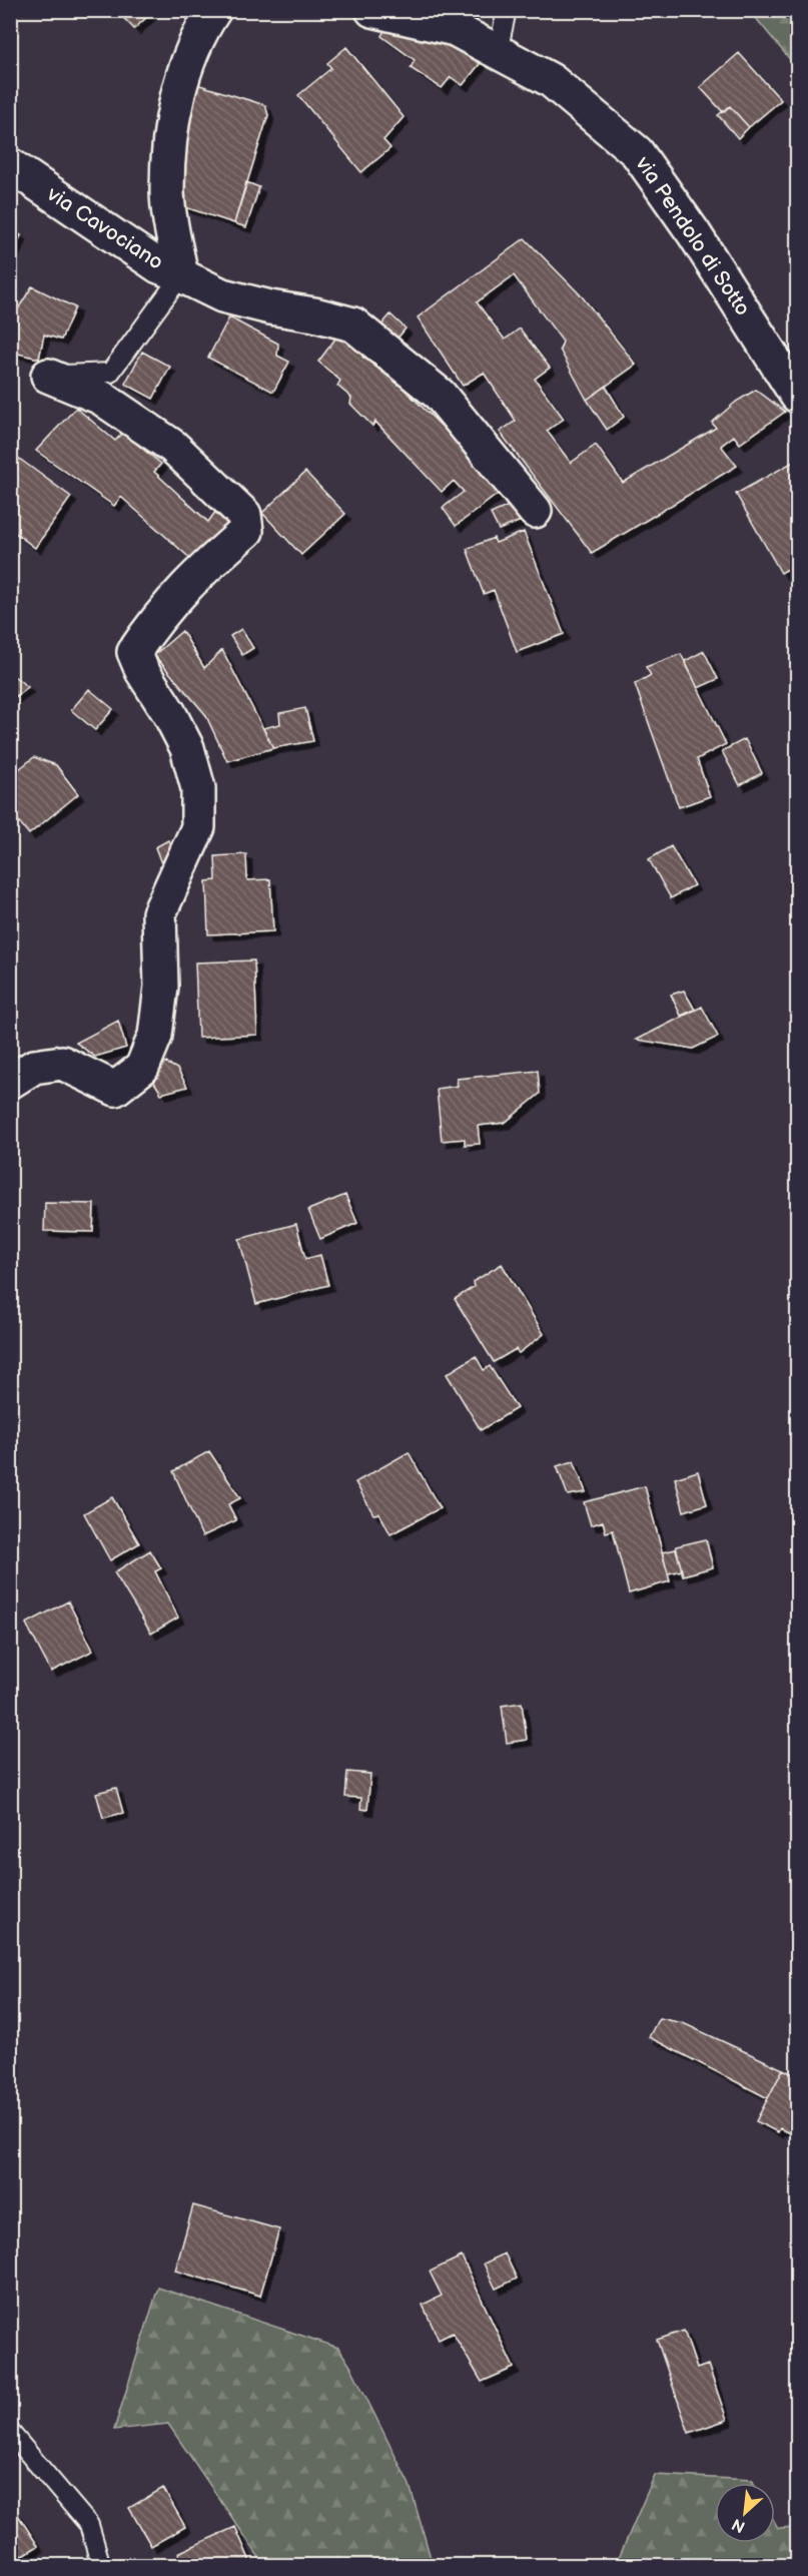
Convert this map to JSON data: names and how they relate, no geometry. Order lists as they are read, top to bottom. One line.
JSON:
{"streets":{"street":["via Cavociano","via Pendolo di Sotto"]},"north":"bottom left"}
